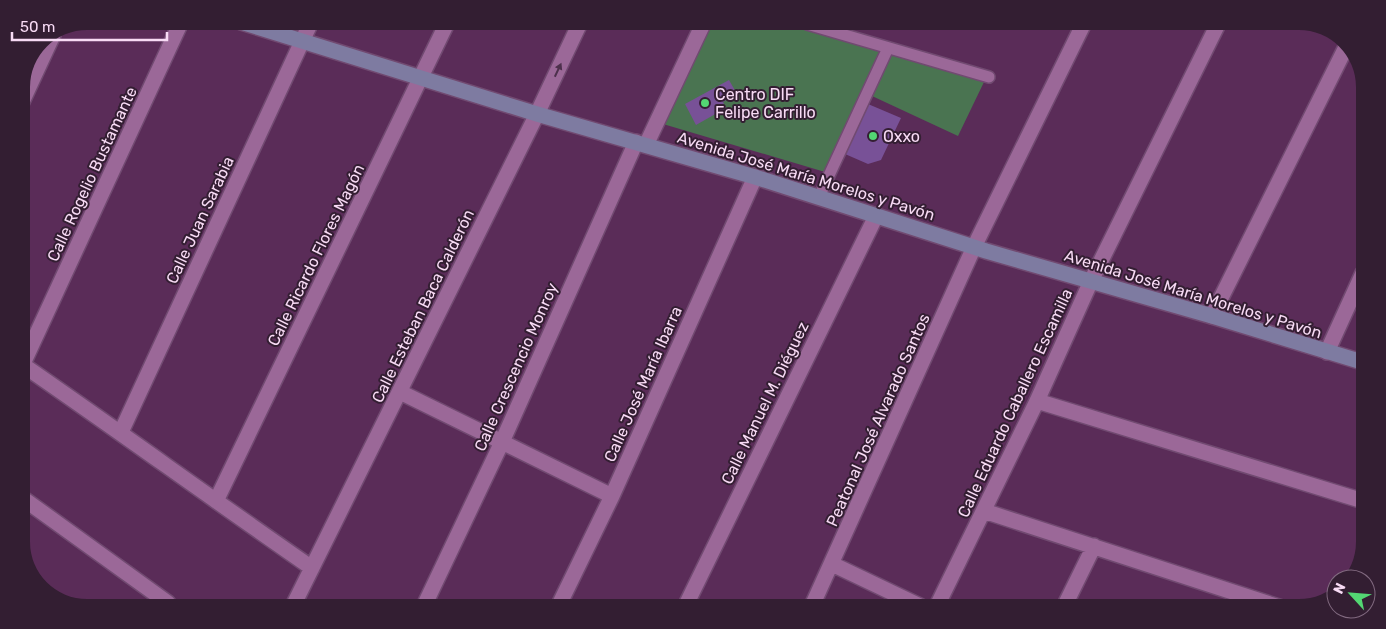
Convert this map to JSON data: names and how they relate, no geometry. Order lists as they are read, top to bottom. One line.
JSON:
{"streets":{"street":["Calle Rogelio Bustamante","Avenida José María Morelos y Pavón","Calle Juan Sarabia","Calle Ricardo Flores Magón","Calle Esteban Baca Calderón","Calle Crescencio Monroy","Calle José María Ibarra","Calle Manuel M. Diéguez","Calle Eduardo Caballero Escamilla","Peatonal José Alvarado Santos"]},"crossings":[["Avenida José María Morelos y Pavón","Calle Juan Sarabia"],["Avenida José María Morelos y Pavón","Calle Ricardo Flores Magón"],["Avenida José María Morelos y Pavón","Calle Esteban Baca Calderón"],["Avenida José María Morelos y Pavón","Calle Crescencio Monroy"],["Avenida José María Morelos y Pavón","Calle José María Ibarra"],["Avenida José María Morelos y Pavón","Calle Manuel M. Diéguez"],["Avenida José María Morelos y Pavón","Calle Eduardo Caballero Escamilla"],["Avenida José María Morelos y Pavón","Peatonal José Alvarado Santos"]],"places":["Centro DIF Felipe Carrillo","Oxxo"],"scale_bar":"50 m","north":"top left"}
